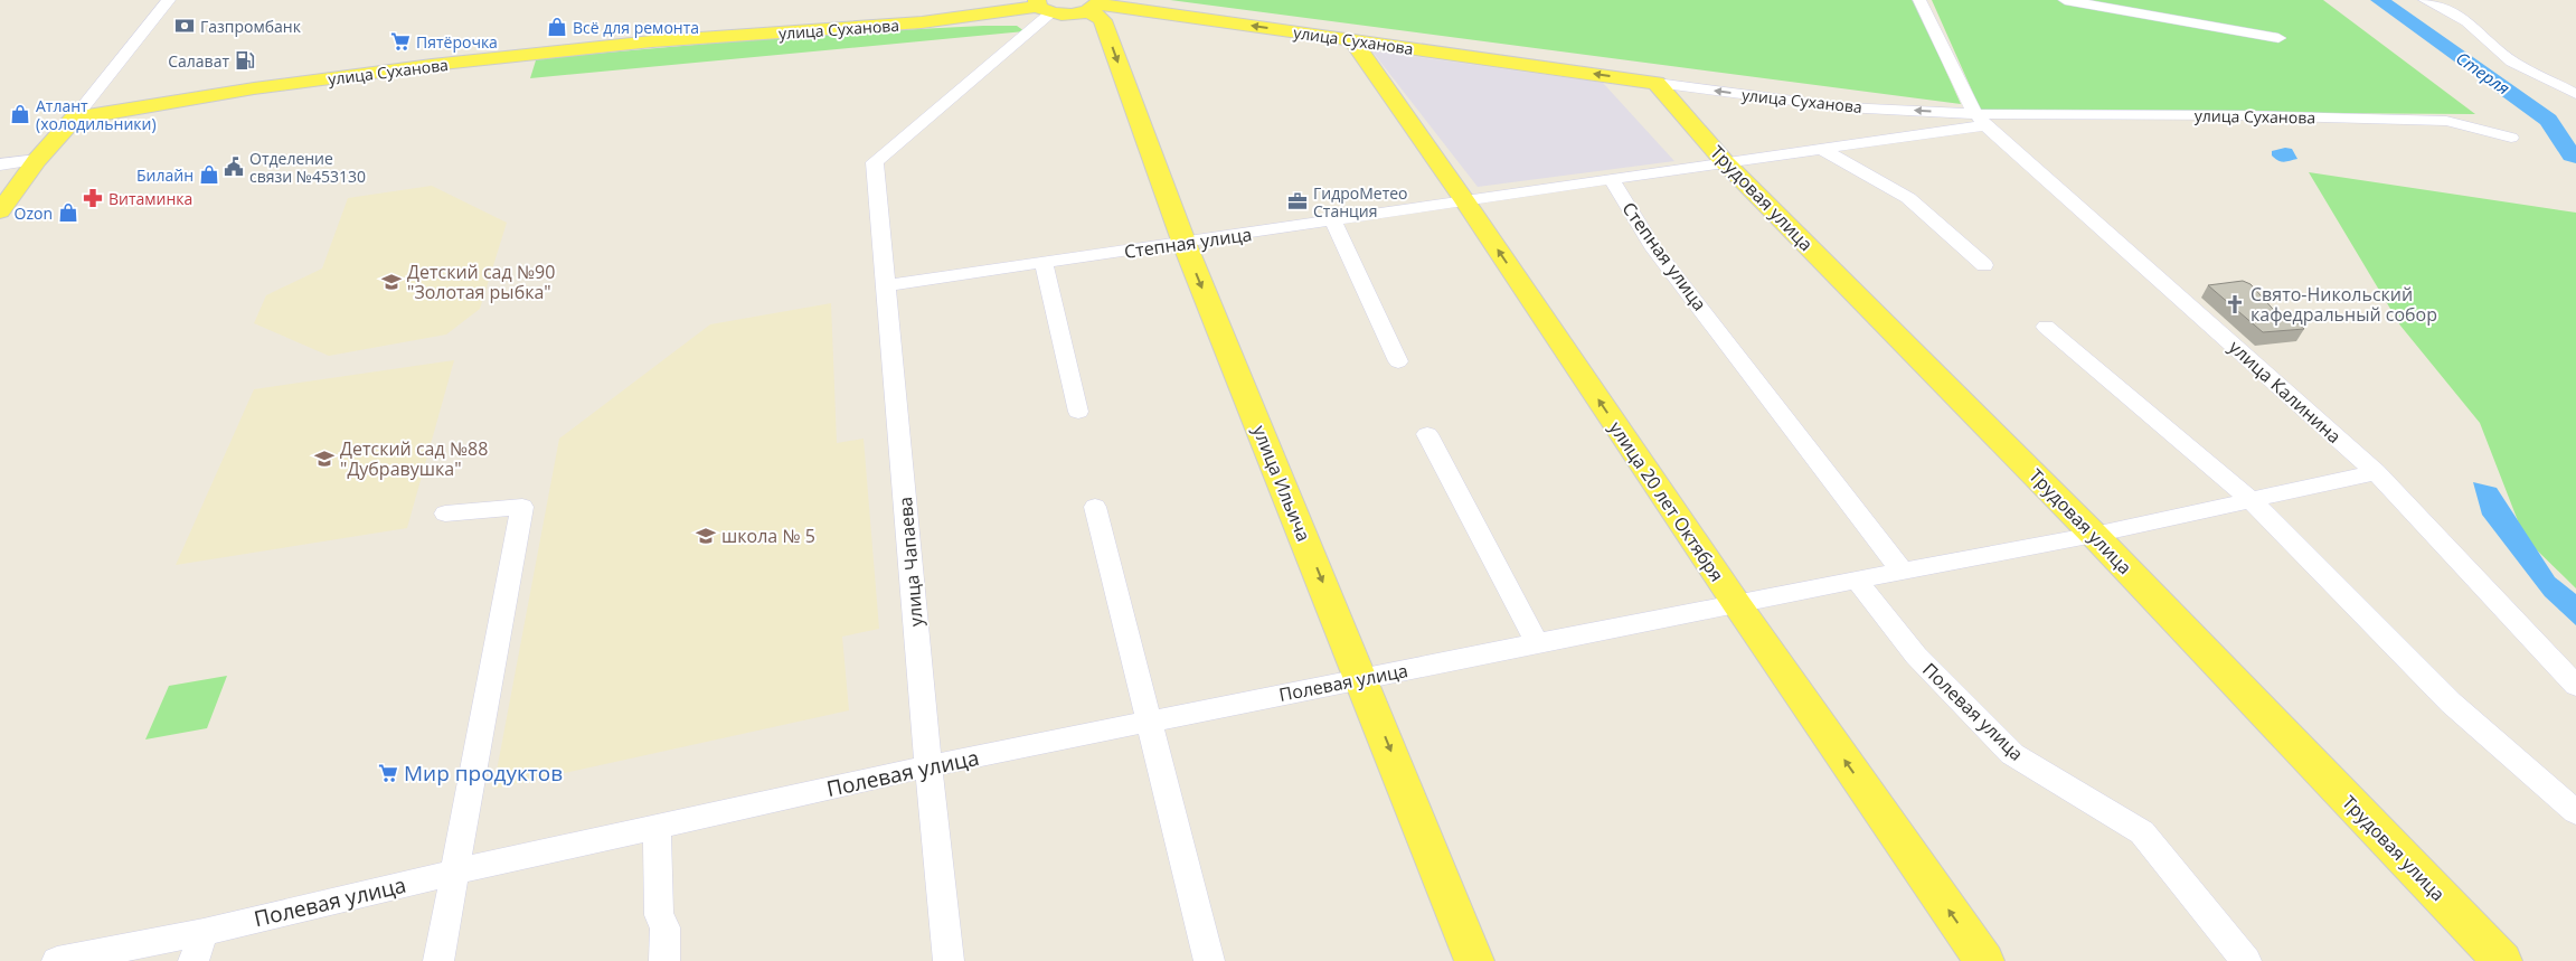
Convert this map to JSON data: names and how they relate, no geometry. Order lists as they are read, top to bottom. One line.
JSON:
{"streets":{"main road":["улица Суханова","Трудовая улица","улица Ильича","улица 20 лет Октября"],"street":["Степная улица","улица Калинина","улица Чапаева","Полевая улица"]},"crossings":[["улица Суханова","Трудовая улица"],["улица Суханова","Степная улица"],["улица Суханова","улица Калинина"],["улица Суханова","улица Ильича"],["улица Суханова","улица 20 лет Октября"],["улица Суханова","улица Чапаева"],["Трудовая улица","Степная улица"],["Трудовая улица","Полевая улица"],["Степная улица","улица Калинина"],["Степная улица","улица Ильича"],["Степная улица","улица 20 лет Октября"],["Степная улица","улица Чапаева"],["Степная улица","Полевая улица"],["улица Калинина","Полевая улица"],["улица Ильича","Полевая улица"],["улица 20 лет Октября","Полевая улица"],["улица Чапаева","Полевая улица"]],"one_way":["улица Суханова","улица Ильича","улица 20 лет Октября"],"water":["Стерля"],"places":{"bank":["Газпромбанк"],"shop":["Всё для ремонта","Атлант (холодильники)","Билайн","Ozon"],"supermarket":["Пятёрочка","Мир продуктов"],"fuel station":["Салават"],"public building":["Отделение связи №453130"],"pharmacy":["Витаминка"],"office":["ГидроМетео Станция"],"school or university":["Детский сад №90 \"Золотая рыбка\"","Детский сад №88 \"Дубравушка\"","школа № 5"],"church":["Свято-Никольский кафедральный собор"]}}
